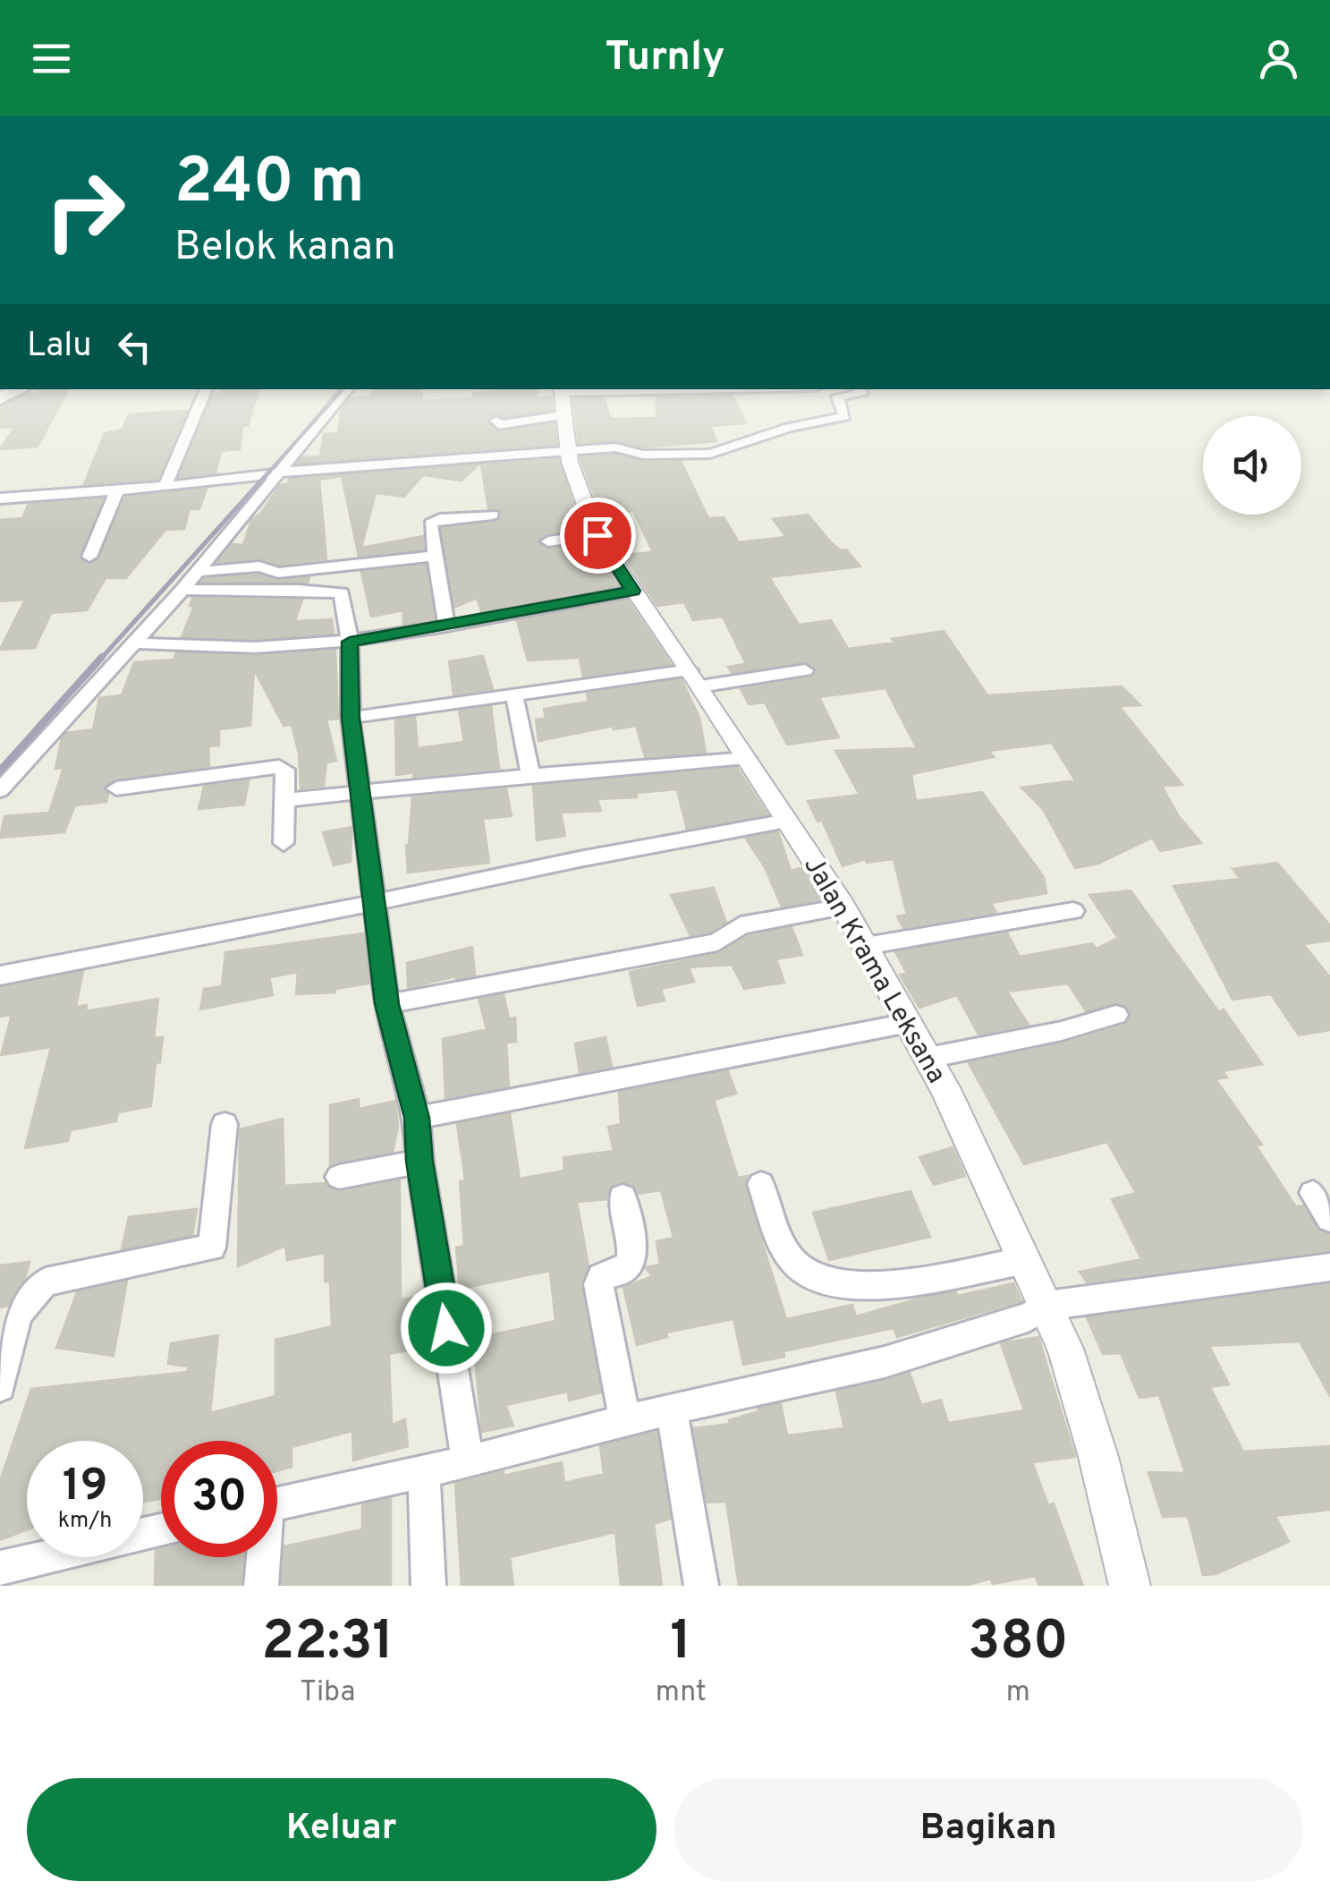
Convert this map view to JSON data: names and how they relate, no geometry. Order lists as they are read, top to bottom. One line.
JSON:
{"streets":{"street":["Jalan Krama Leksana"]},"page":{"header":"Turnly","turn":["240 m","Belok kanan"],"then":"Lalu","speed":"19 km/h","limit":"30","eta":["22:31","Tiba","1","mnt","380","m"],"buttons":["Keluar","Bagikan"]}}
